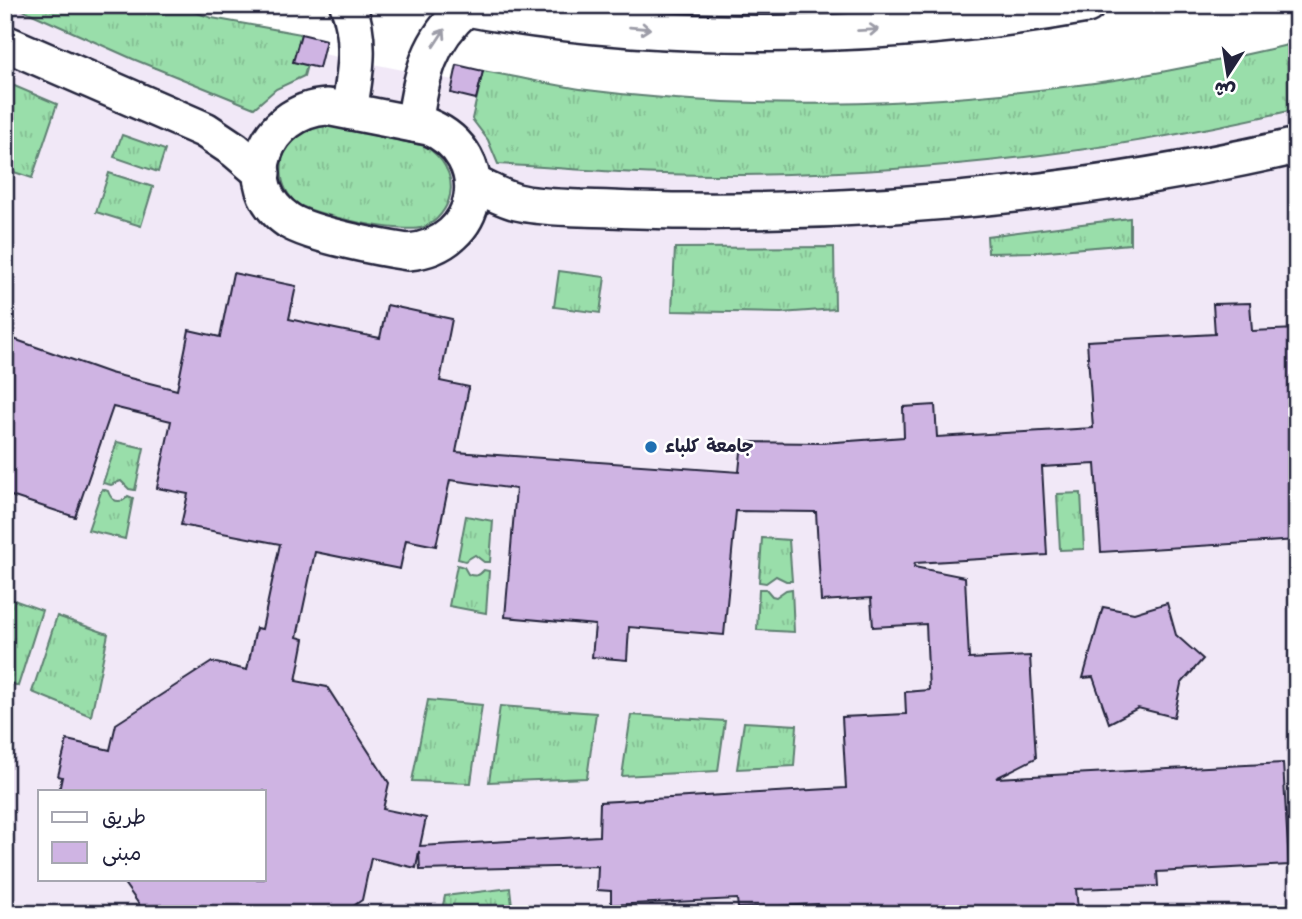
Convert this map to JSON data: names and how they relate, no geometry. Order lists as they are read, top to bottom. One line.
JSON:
{"places":["جامعة كلباء"],"legend":["طريق","مبنى"],"north":"bottom"}
